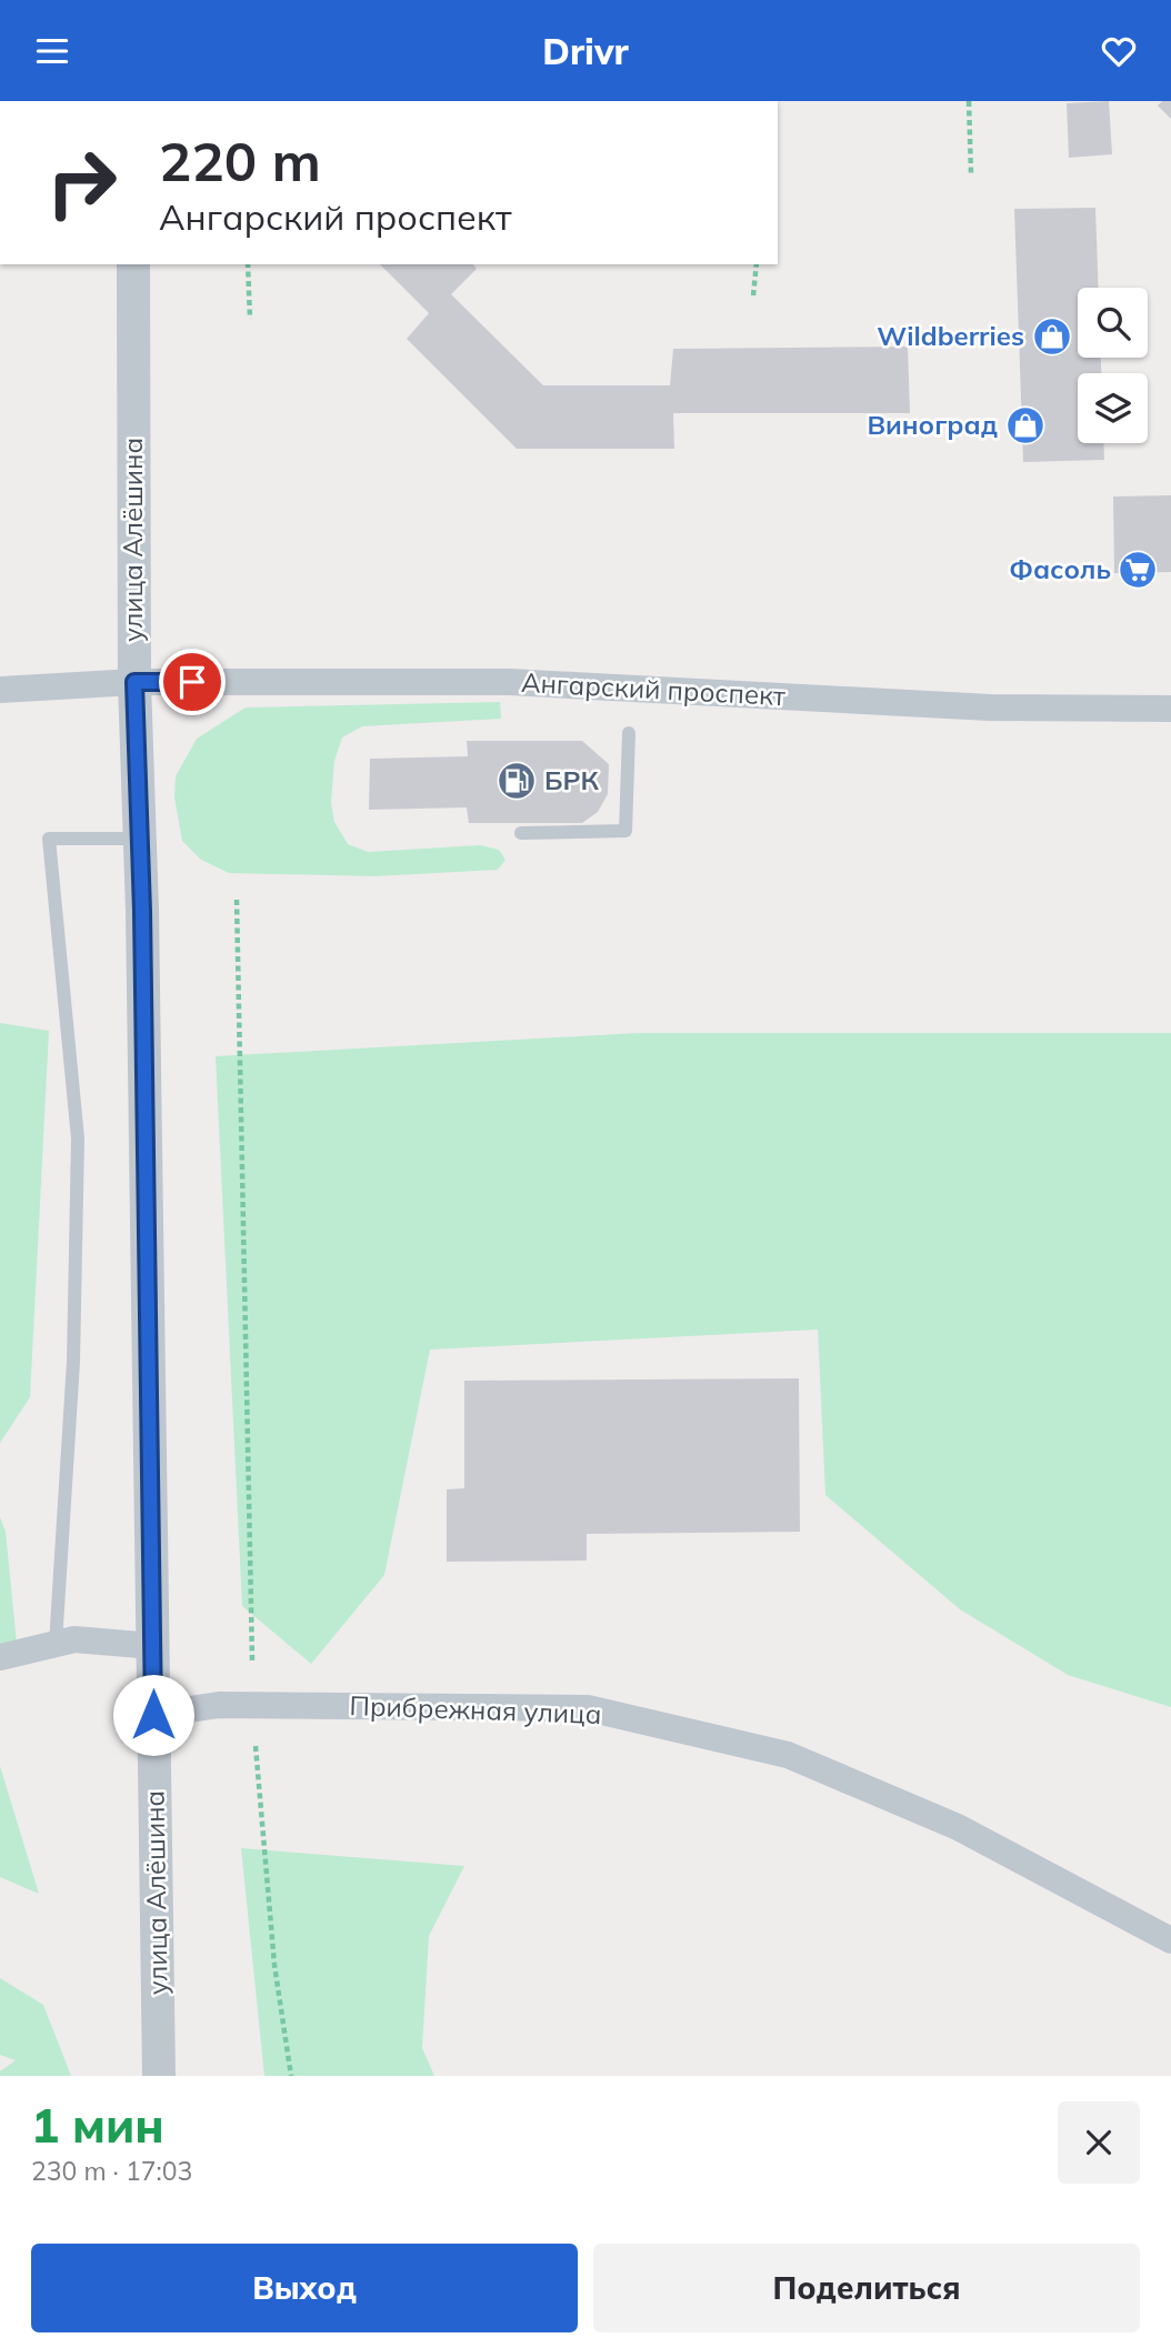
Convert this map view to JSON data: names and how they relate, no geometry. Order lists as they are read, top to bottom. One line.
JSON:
{"streets":{"street":["улица Алёшина","Ангарский проспект","Прибрежная улица"]},"crossings":[["улица Алёшина","Ангарский проспект"],["улица Алёшина","Прибрежная улица"]],"places":{"shop":["Wildberries","Виноград"],"supermarket":["Фасоль"],"fuel station":["БРК"]},"page":{"header":"Drivr","turn":["220 m","Ангарский проспект"],"heading":["1 мин","230 m · 17:03"],"buttons":["Выход","Поделиться"]}}
